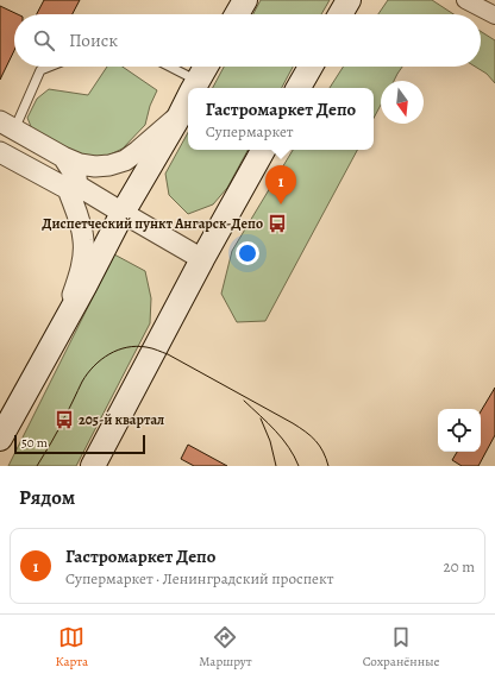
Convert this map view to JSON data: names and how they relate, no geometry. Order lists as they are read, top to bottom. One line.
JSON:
{"places":{"bus stop":["Диспетческий пункт Ангарск-Депо","205-й квартал"]},"scale_bar":"50 m","north":"bottom","page":{"search":"Поиск","popup":["Гастромаркет Депо","Супермаркет"],"pins":"1","scale":"50 m","heading":"Рядом","list":[{"mark":"1","name":"Гастромаркет Депо","note":"Супермаркет · Ленинградский проспект","value":"20 m"}],"nav":["Карта","Маршрут","Сохранённые"]}}
